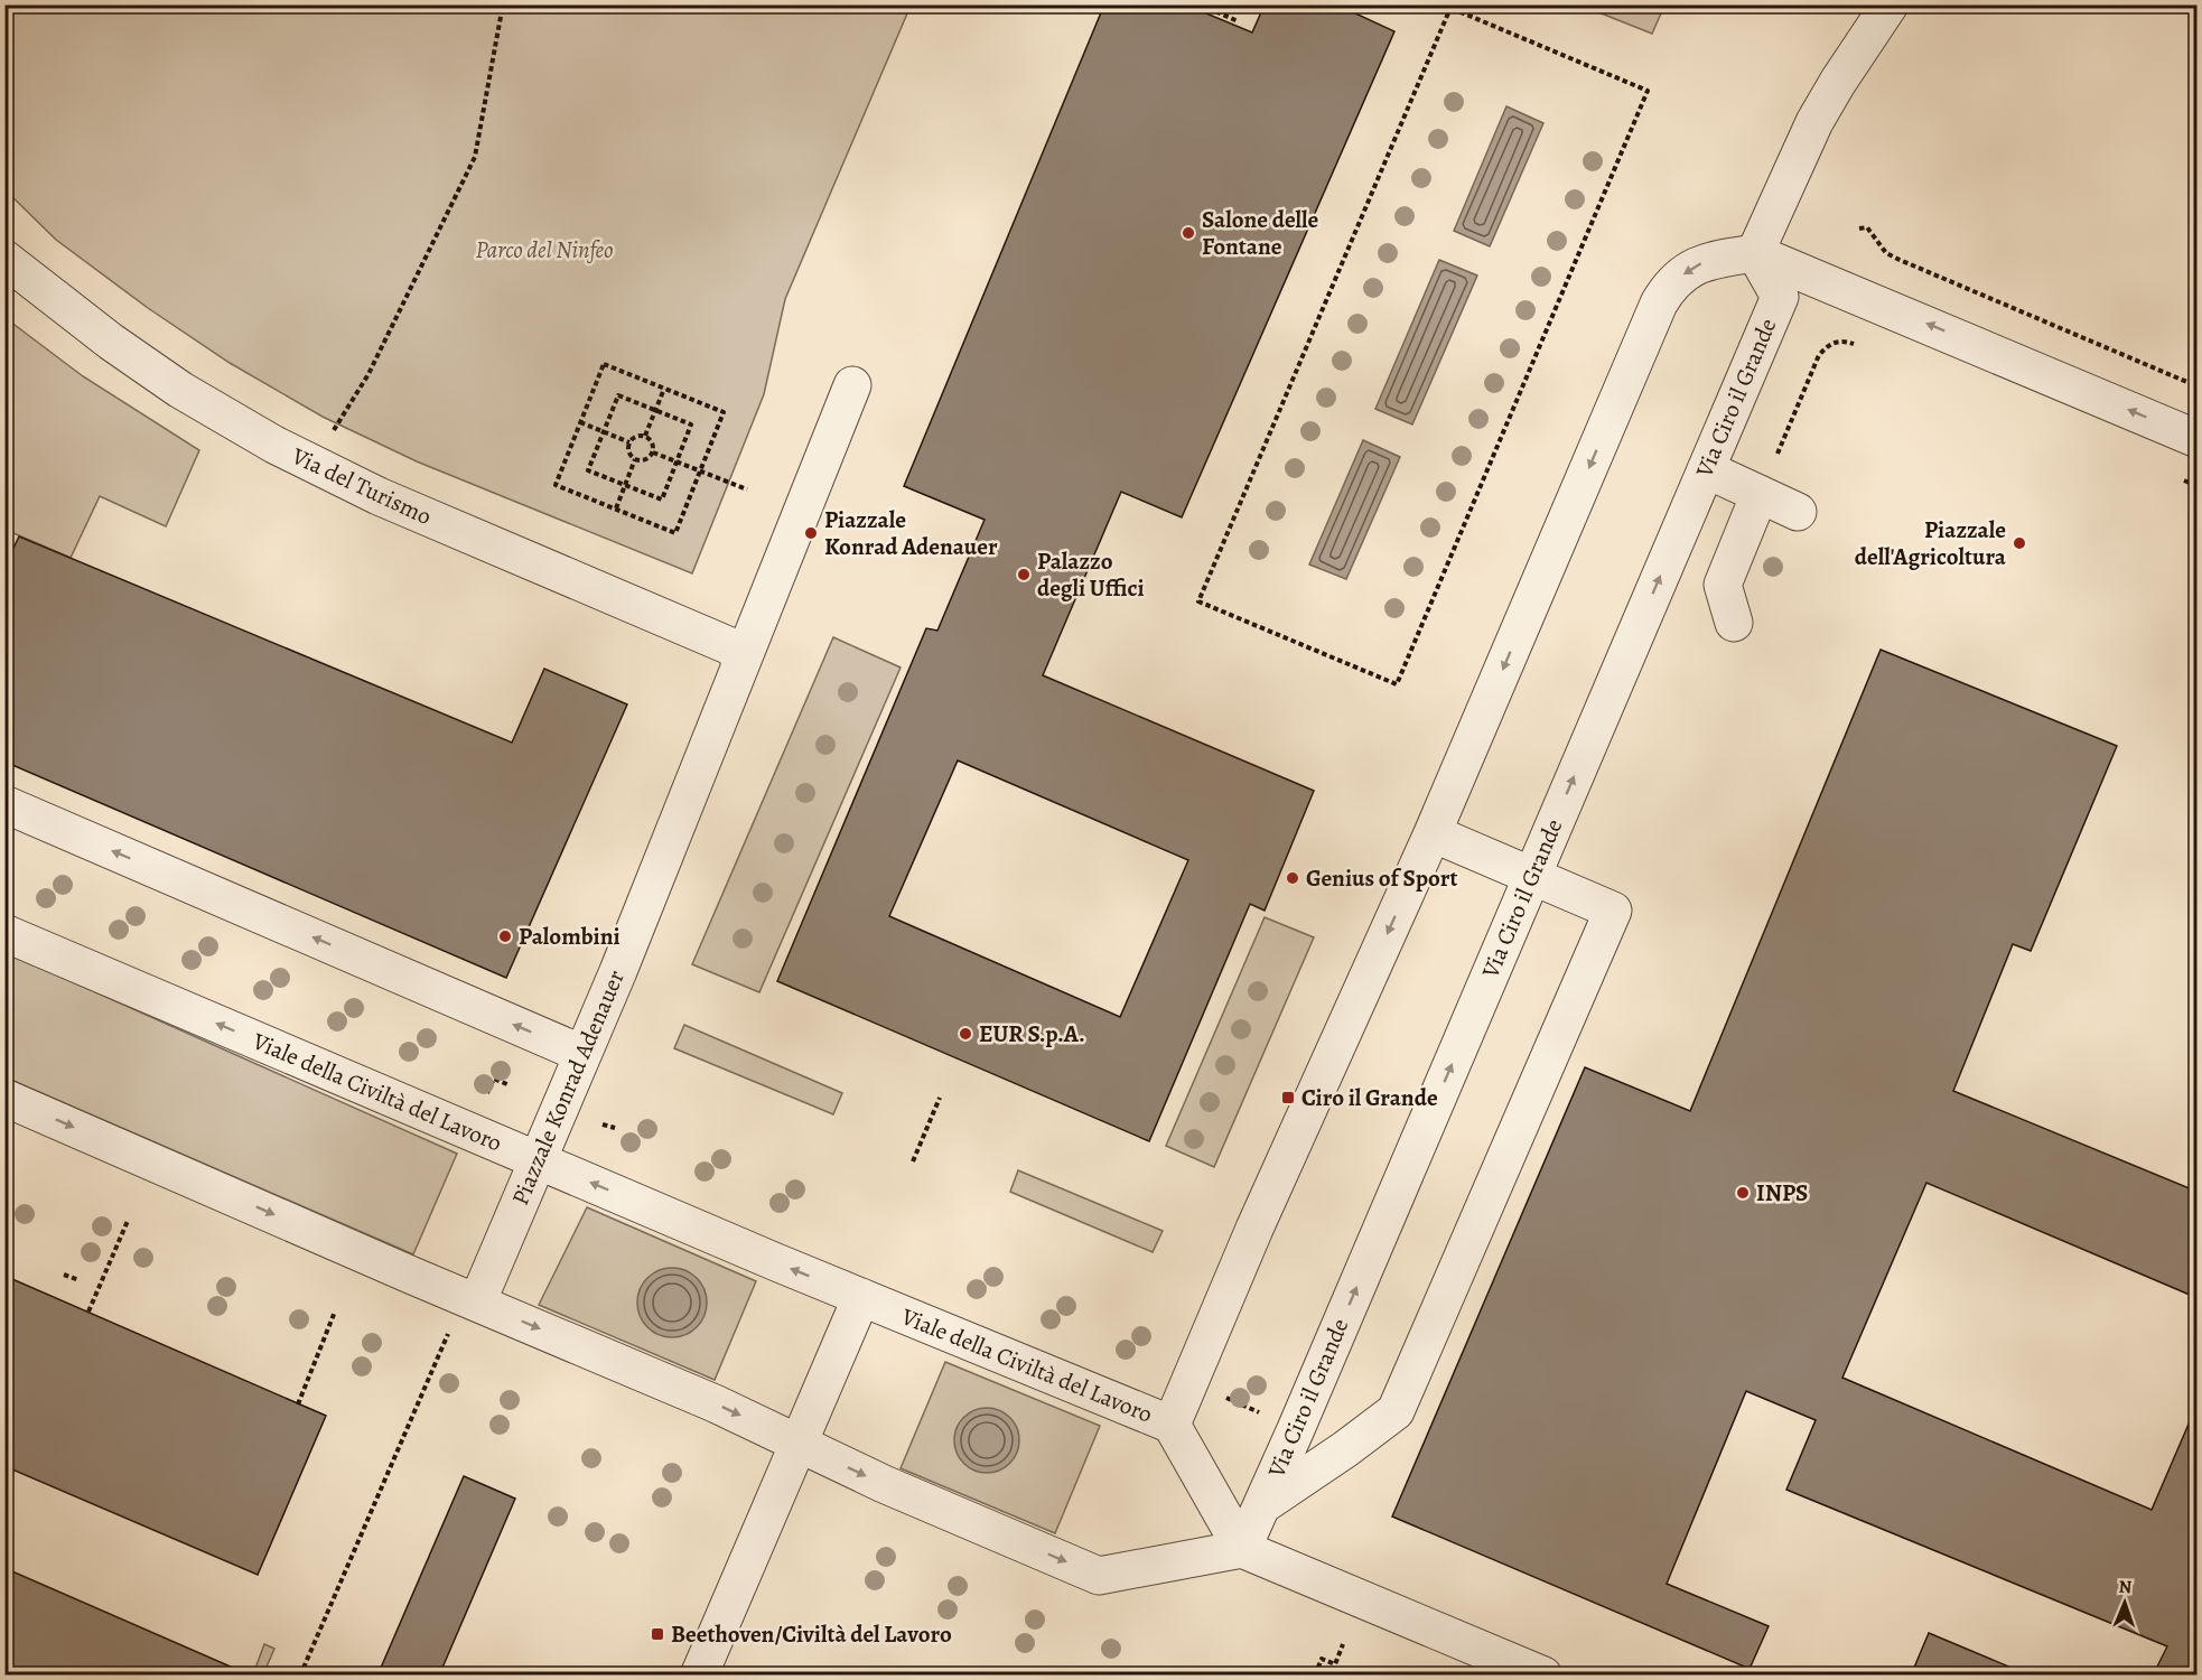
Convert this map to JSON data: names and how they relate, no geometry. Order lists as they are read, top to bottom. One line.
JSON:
{"streets":{"street":["Via Ciro il Grande","Via del Turismo","Piazzale Konrad Adenauer","Viale della Civiltà del Lavoro"]},"crossings":[["Via Ciro il Grande","Viale della Civiltà del Lavoro"],["Via del Turismo","Piazzale Konrad Adenauer"],["Piazzale Konrad Adenauer","Viale della Civiltà del Lavoro"]],"parks":["Parco del Ninfeo"],"places":{"other":["Salone delle Fontane","Piazzale Konrad Adenauer","Piazzale dell'Agricoltura","Palazzo degli Uffici","Genius of Sport","Palombini","EUR S.p.A.","INPS"],"transit":["Ciro il Grande","Beethoven/Civiltà del Lavoro"]},"north":"top"}
